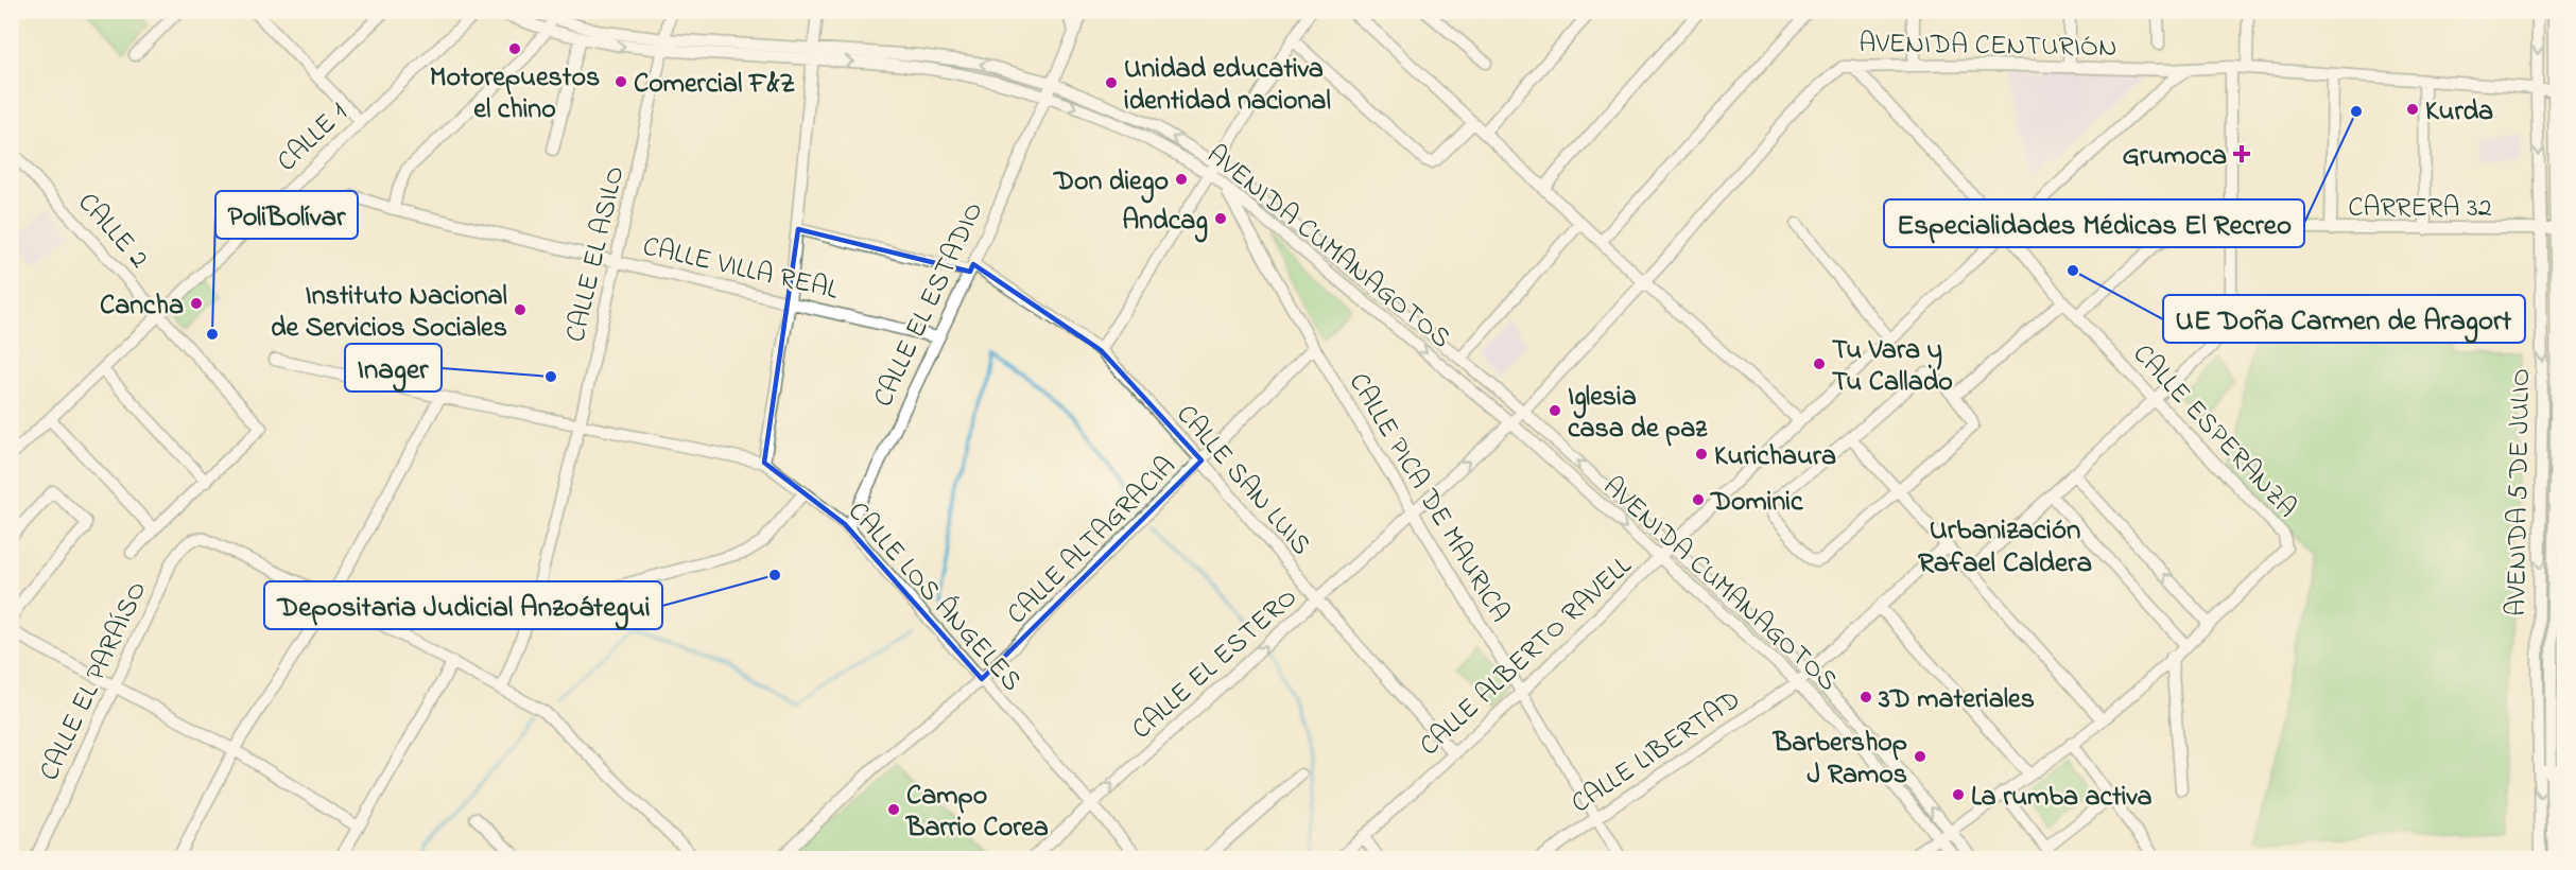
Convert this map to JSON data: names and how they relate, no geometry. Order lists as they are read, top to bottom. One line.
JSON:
{"streets":{"street":["AVENIDA CENTURIÓN","CALLE 1","CARRERA 32","CALLE 2","AVENIDA CUMANAGOTOS","CALLE EL ASILO","CALLE VILLA REAL","CALLE EL ESTADIO","CALLE ESPERANZA","CALLE SAN LUIS","AVENIDA 5 DE JULIO","CALLE PICA DE MAURICA","CALLE ALTAGRACIA","CALLE LOS ÁNGELES","CALLE ALBERTO RAVELL","CALLE EL ESTERO","CALLE EL PARAÍSO","CALLE LIBERTAD"]},"crossings":[["AVENIDA CENTURIÓN","AVENIDA CUMANAGOTOS"],["AVENIDA CENTURIÓN","CALLE ESPERANZA"],["AVENIDA CENTURIÓN","AVENIDA 5 DE JULIO"],["AVENIDA CENTURIÓN","CALLE ALBERTO RAVELL"],["AVENIDA CENTURIÓN","CALLE EL ESTERO"],["CALLE 1","CALLE 2"],["CARRERA 32","CALLE ESPERANZA"],["CARRERA 32","AVENIDA 5 DE JULIO"],["AVENIDA CUMANAGOTOS","CALLE EL ASILO"],["AVENIDA CUMANAGOTOS","CALLE EL ESTADIO"],["AVENIDA CUMANAGOTOS","CALLE ESPERANZA"],["AVENIDA CUMANAGOTOS","CALLE PICA DE MAURICA"],["AVENIDA CUMANAGOTOS","CALLE ALBERTO RAVELL"],["AVENIDA CUMANAGOTOS","CALLE EL ESTERO"],["AVENIDA CUMANAGOTOS","CALLE LIBERTAD"],["CALLE EL ASILO","CALLE VILLA REAL"],["CALLE EL ASILO","CALLE LOS ÁNGELES"],["CALLE VILLA REAL","CALLE EL ESTADIO"],["CALLE EL ESTADIO","CALLE SAN LUIS"],["CALLE EL ESTADIO","CALLE LOS ÁNGELES"],["CALLE ESPERANZA","CALLE ALBERTO RAVELL"],["CALLE SAN LUIS","CALLE ALTAGRACIA"],["CALLE SAN LUIS","CALLE ALBERTO RAVELL"],["CALLE SAN LUIS","CALLE EL ESTERO"],["CALLE PICA DE MAURICA","CALLE ALTAGRACIA"],["CALLE PICA DE MAURICA","CALLE ALBERTO RAVELL"],["CALLE PICA DE MAURICA","CALLE EL ESTERO"],["CALLE PICA DE MAURICA","CALLE LIBERTAD"],["CALLE ALTAGRACIA","CALLE LOS ÁNGELES"],["CALLE LOS ÁNGELES","CALLE EL ESTERO"]],"one_way":["CALLE EL ESTERO"],"districts":["Urbanización Rafael Caldera"],"places":{"other":["Motorepuestos el chino","Comercial F&Z","Unidad educativa identidad nacional","Kurda","Especialidades Médicas El Recreo","Don diego","Andcag","UE Doña Carmen de Aragort","Cancha","Instituto Nacional de Servicios Sociales","PoliBolívar","Tu Vara y Tu Callado","Inager","Iglesia casa de paz","Kurichaura","Dominic","Depositaria Judicial Anzoátegui","3D materiales","Barbershop J Ramos","La rumba activa","Campo Barrio Corea"],"health":["Grumoca"]}}
